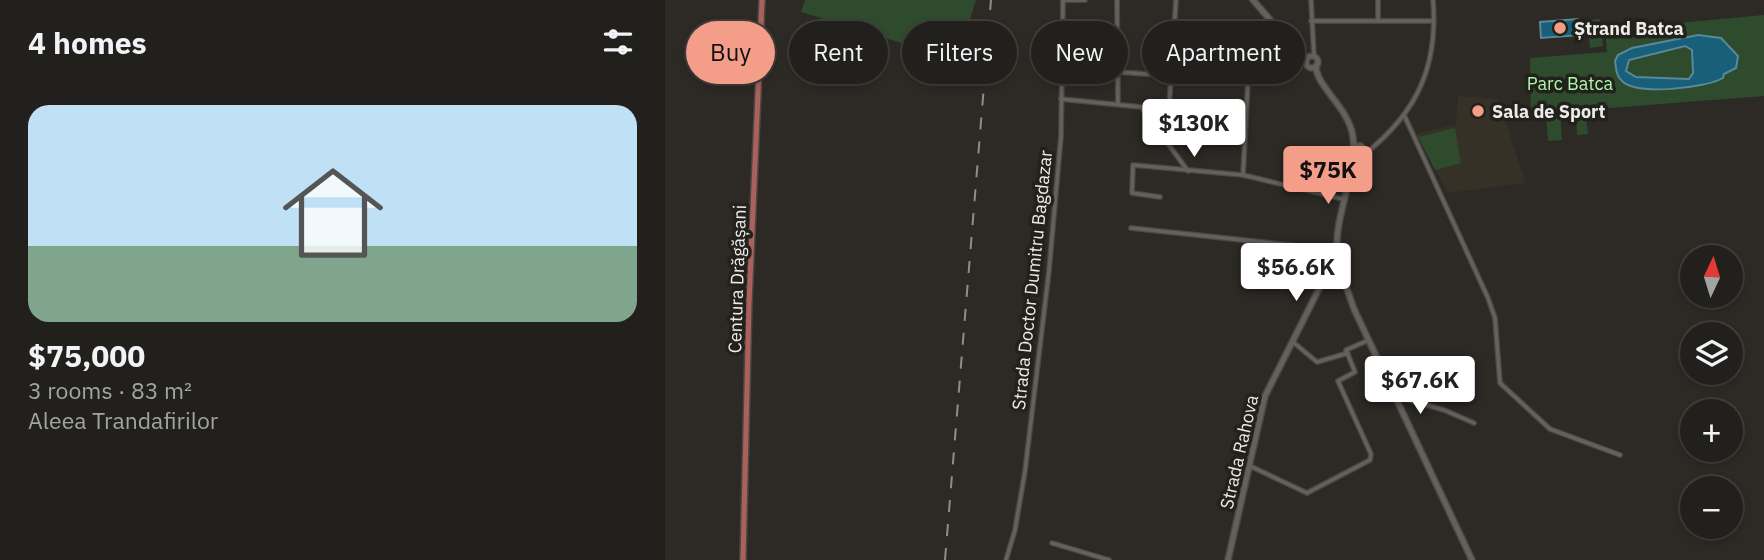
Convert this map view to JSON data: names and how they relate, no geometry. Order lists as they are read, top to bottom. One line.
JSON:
{"streets":{"main road":["Centura Drăgășani","Strada Rahova"],"street":["Strada Doctor Dumitru Bagdazar"]},"parks":["Parc Batca"],"places":["Ștrand Batca","Sala de Sport"],"north":"top","page":{"heading":"4 homes","chip":["Buy","Rent","Filters","New","Apartment"],"list":[{"name":"$75,000","note":"3 rooms · 83 m² · Aleea Trandafirilor"}],"price":["$130K","$75K","$56.6K","$67.6K"],"map_buttons":["+","−"]}}
